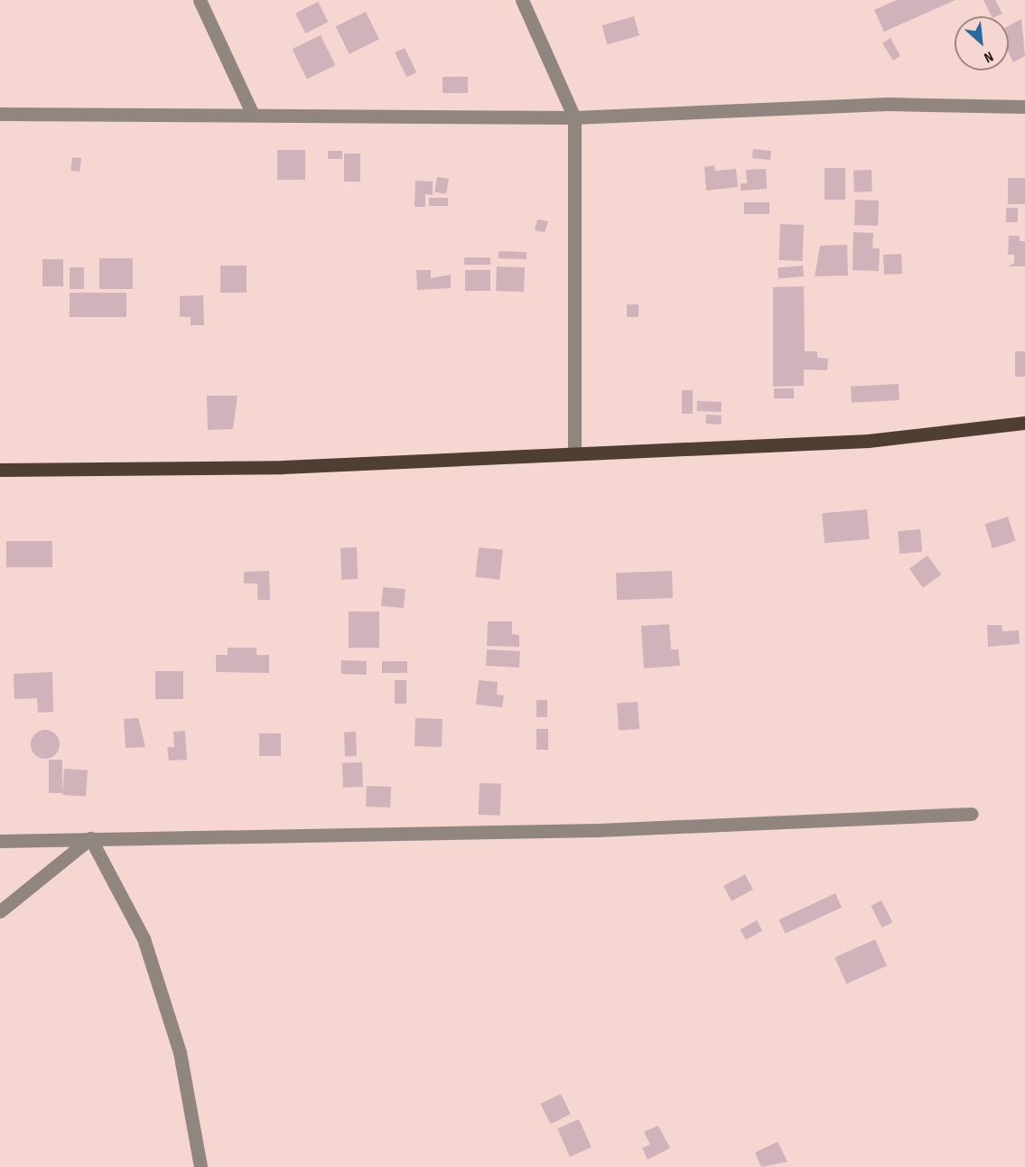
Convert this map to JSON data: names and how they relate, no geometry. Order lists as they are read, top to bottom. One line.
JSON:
{"north":"bottom right"}
